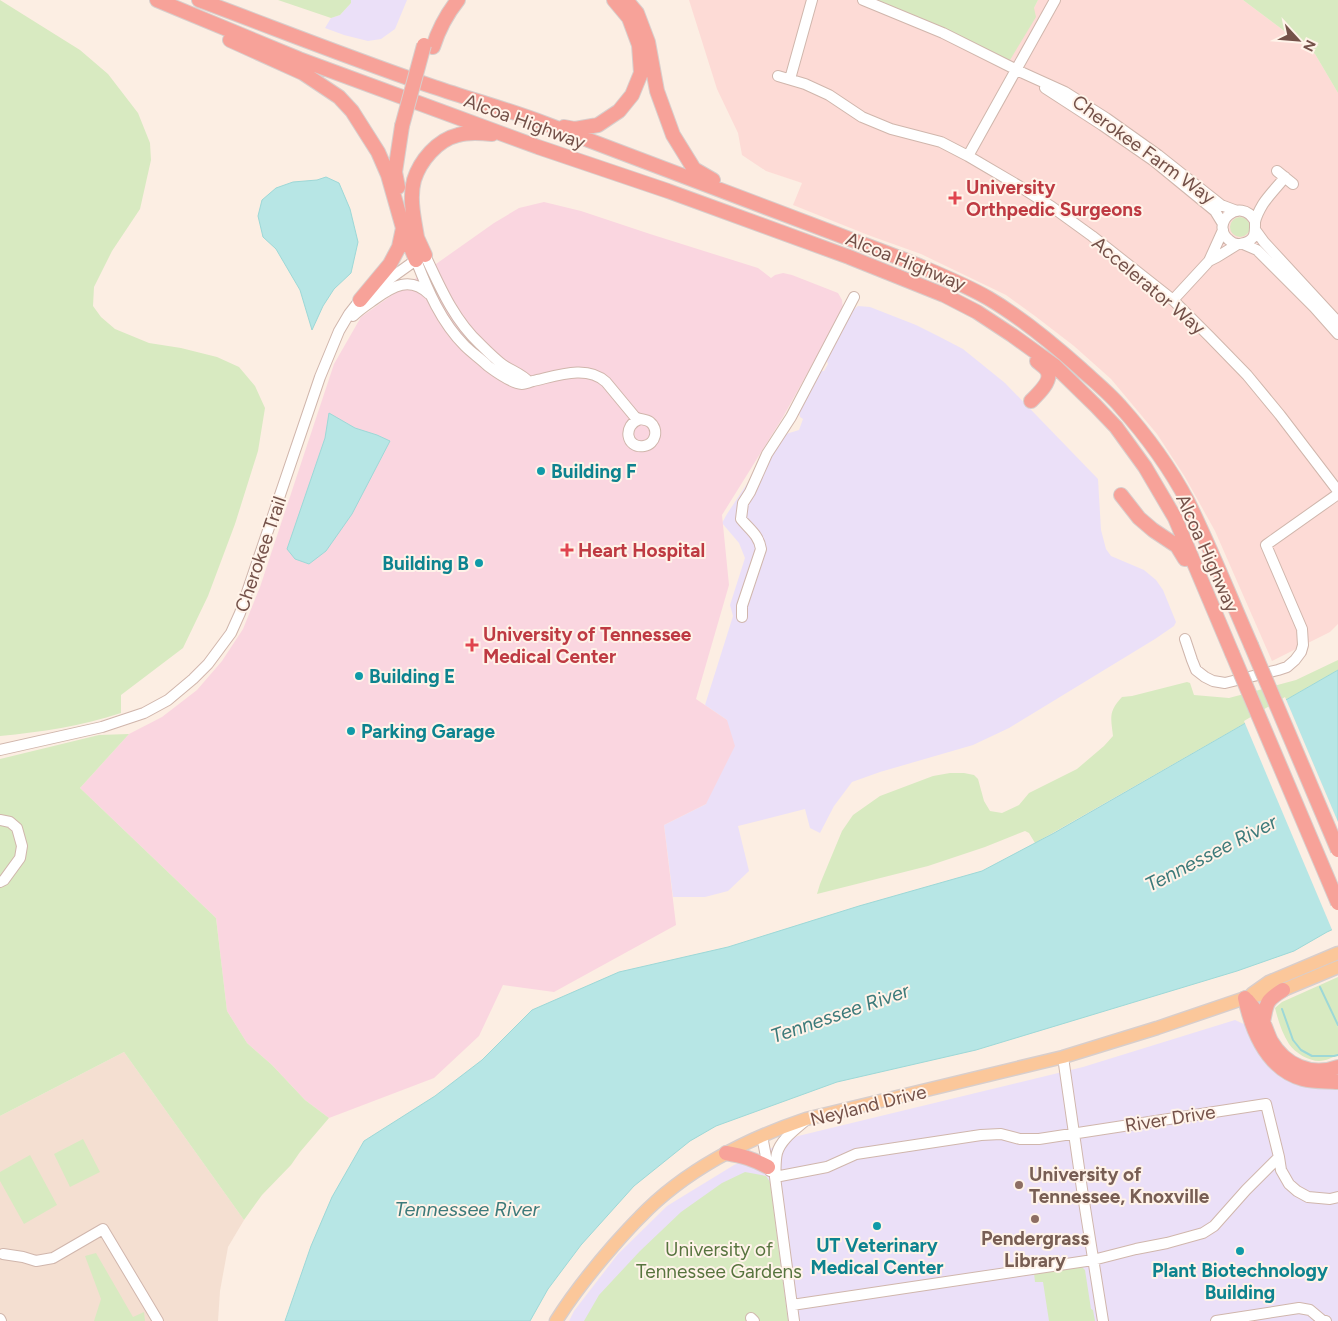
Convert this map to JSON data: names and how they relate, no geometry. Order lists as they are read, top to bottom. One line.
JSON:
{"streets":{"highway":["Alcoa Highway"],"main road":["Neyland Drive"],"street":["Cherokee Farm Way","Accelerator Way","Cherokee Trail","River Drive"]},"water":["Tennessee River"],"parks":["University of Tennessee Gardens"],"places":{"health":["University Orthpedic Surgeons","Heart Hospital","University of Tennessee Medical Center"],"other":["Building F","Building B","Building E","Parking Garage","University of Tennessee, Knoxville","Pendergrass Library","UT Veterinary Medical Center","Plant Biotechnology Building"]},"north":"bottom right"}
